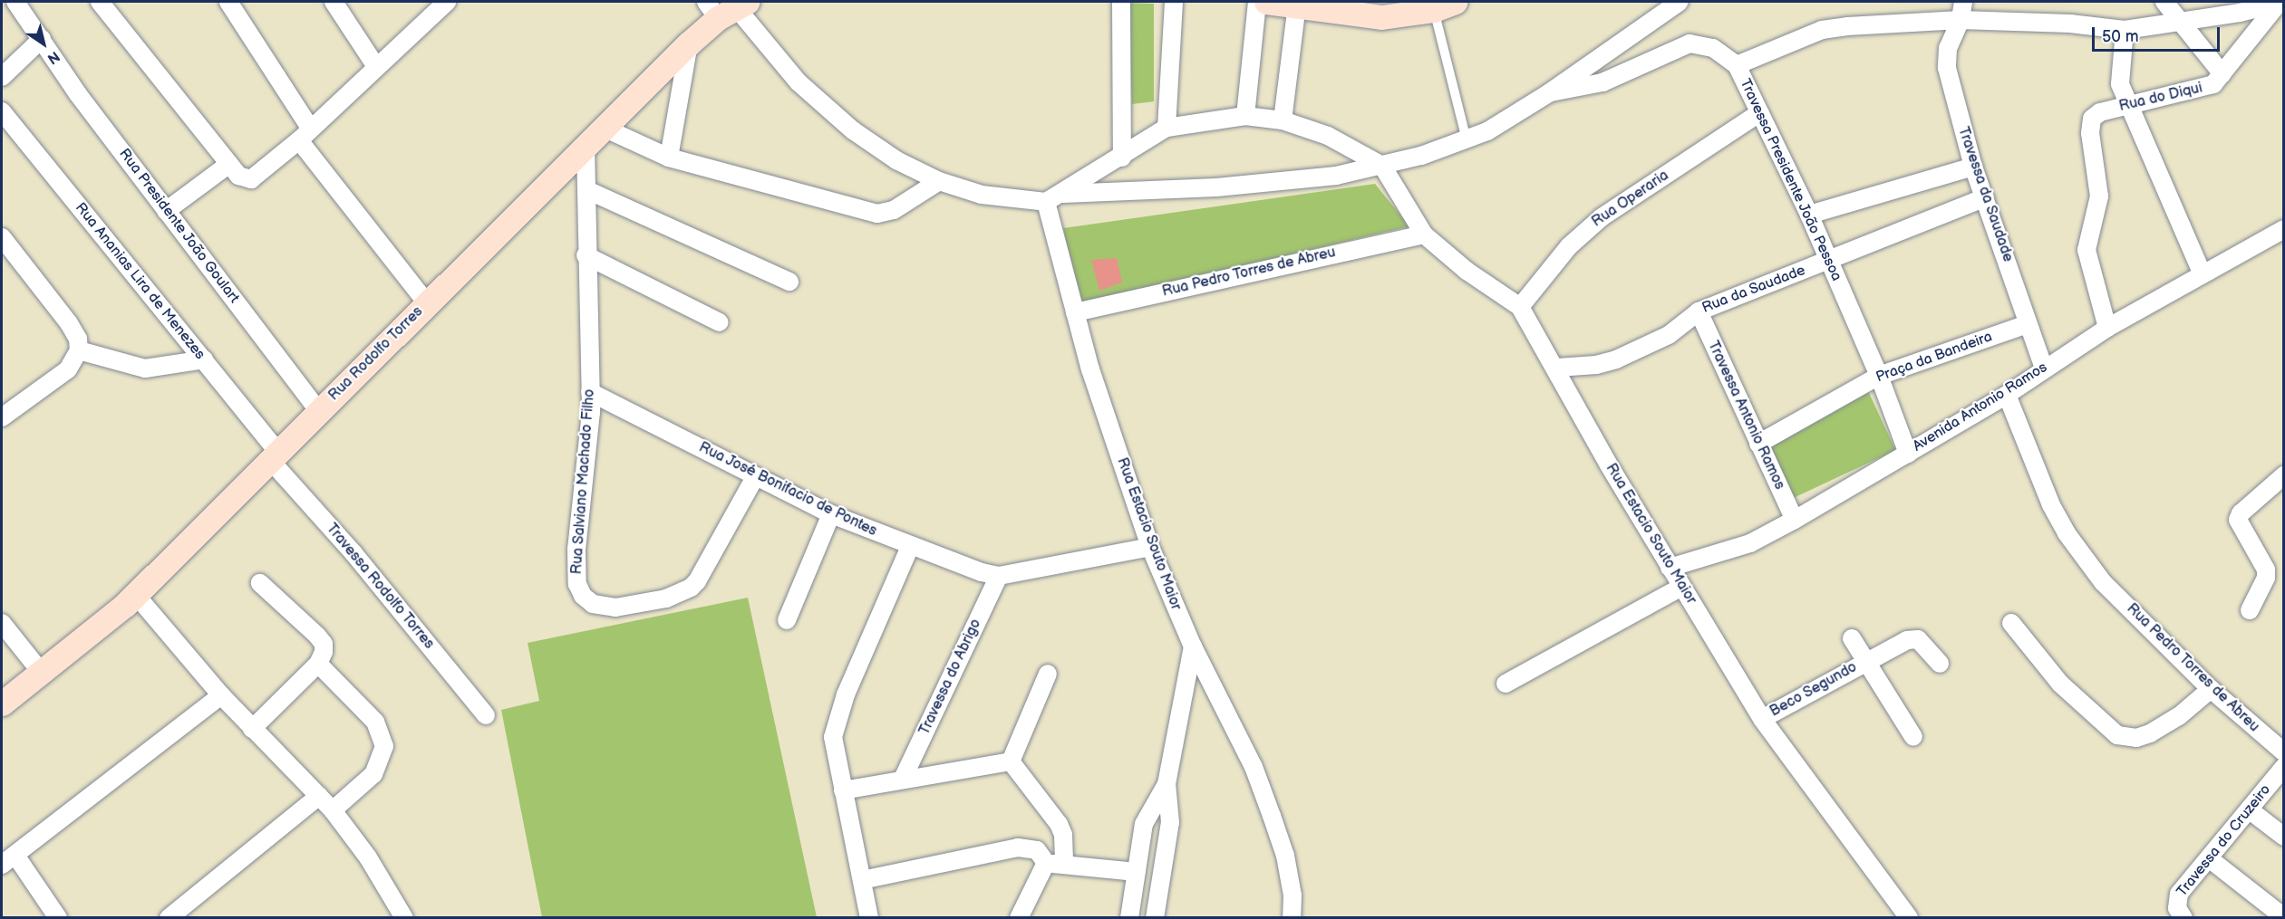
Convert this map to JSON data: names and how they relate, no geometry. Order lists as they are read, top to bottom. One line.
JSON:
{"streets":{"main road":["Rua Rodolfo Torres"],"street":["Rua do Diqui","Travessa Presidente João Pessoa","Travessa da Saudade","Rua Operaria","Rua Presidente João Goulart","Rua Pedro Torres de Abreu","Rua Ananias Lira de Menezes","Rua da Saudade","Praça da Bandeira","Avenida Antonio Ramos","Travessa Antonio Ramos","Rua Salviano Machado Filho","Rua José Bonifacio de Pontes","Rua Estacio Souto Maior","Travessa Rodolfo Torres","Travessa do Abrigo","Beco Segundo","Travessa do Cruzeiro"]},"crossings":[["Rua do Diqui","Avenida Antonio Ramos"],["Travessa Presidente João Pessoa","Rua Operaria"],["Travessa Presidente João Pessoa","Rua da Saudade"],["Travessa Presidente João Pessoa","Praça da Bandeira"],["Travessa Presidente João Pessoa","Avenida Antonio Ramos"],["Travessa da Saudade","Rua da Saudade"],["Travessa da Saudade","Praça da Bandeira"],["Travessa da Saudade","Avenida Antonio Ramos"],["Rua Operaria","Rua Estacio Souto Maior"],["Rua Presidente João Goulart","Rua Rodolfo Torres"],["Rua Pedro Torres de Abreu","Avenida Antonio Ramos"],["Rua Pedro Torres de Abreu","Rua Estacio Souto Maior"],["Rua Ananias Lira de Menezes","Rua Rodolfo Torres"],["Rua Ananias Lira de Menezes","Travessa Rodolfo Torres"],["Rua da Saudade","Travessa Antonio Ramos"],["Rua da Saudade","Rua Estacio Souto Maior"],["Rua Rodolfo Torres","Rua Salviano Machado Filho"],["Rua Rodolfo Torres","Travessa Rodolfo Torres"],["Praça da Bandeira","Travessa Antonio Ramos"],["Avenida Antonio Ramos","Travessa Antonio Ramos"],["Avenida Antonio Ramos","Rua Estacio Souto Maior"],["Rua Salviano Machado Filho","Rua José Bonifacio de Pontes"],["Rua José Bonifacio de Pontes","Rua Estacio Souto Maior"],["Rua José Bonifacio de Pontes","Travessa do Abrigo"],["Rua Estacio Souto Maior","Beco Segundo"]],"scale_bar":"50 m","north":"bottom right"}
